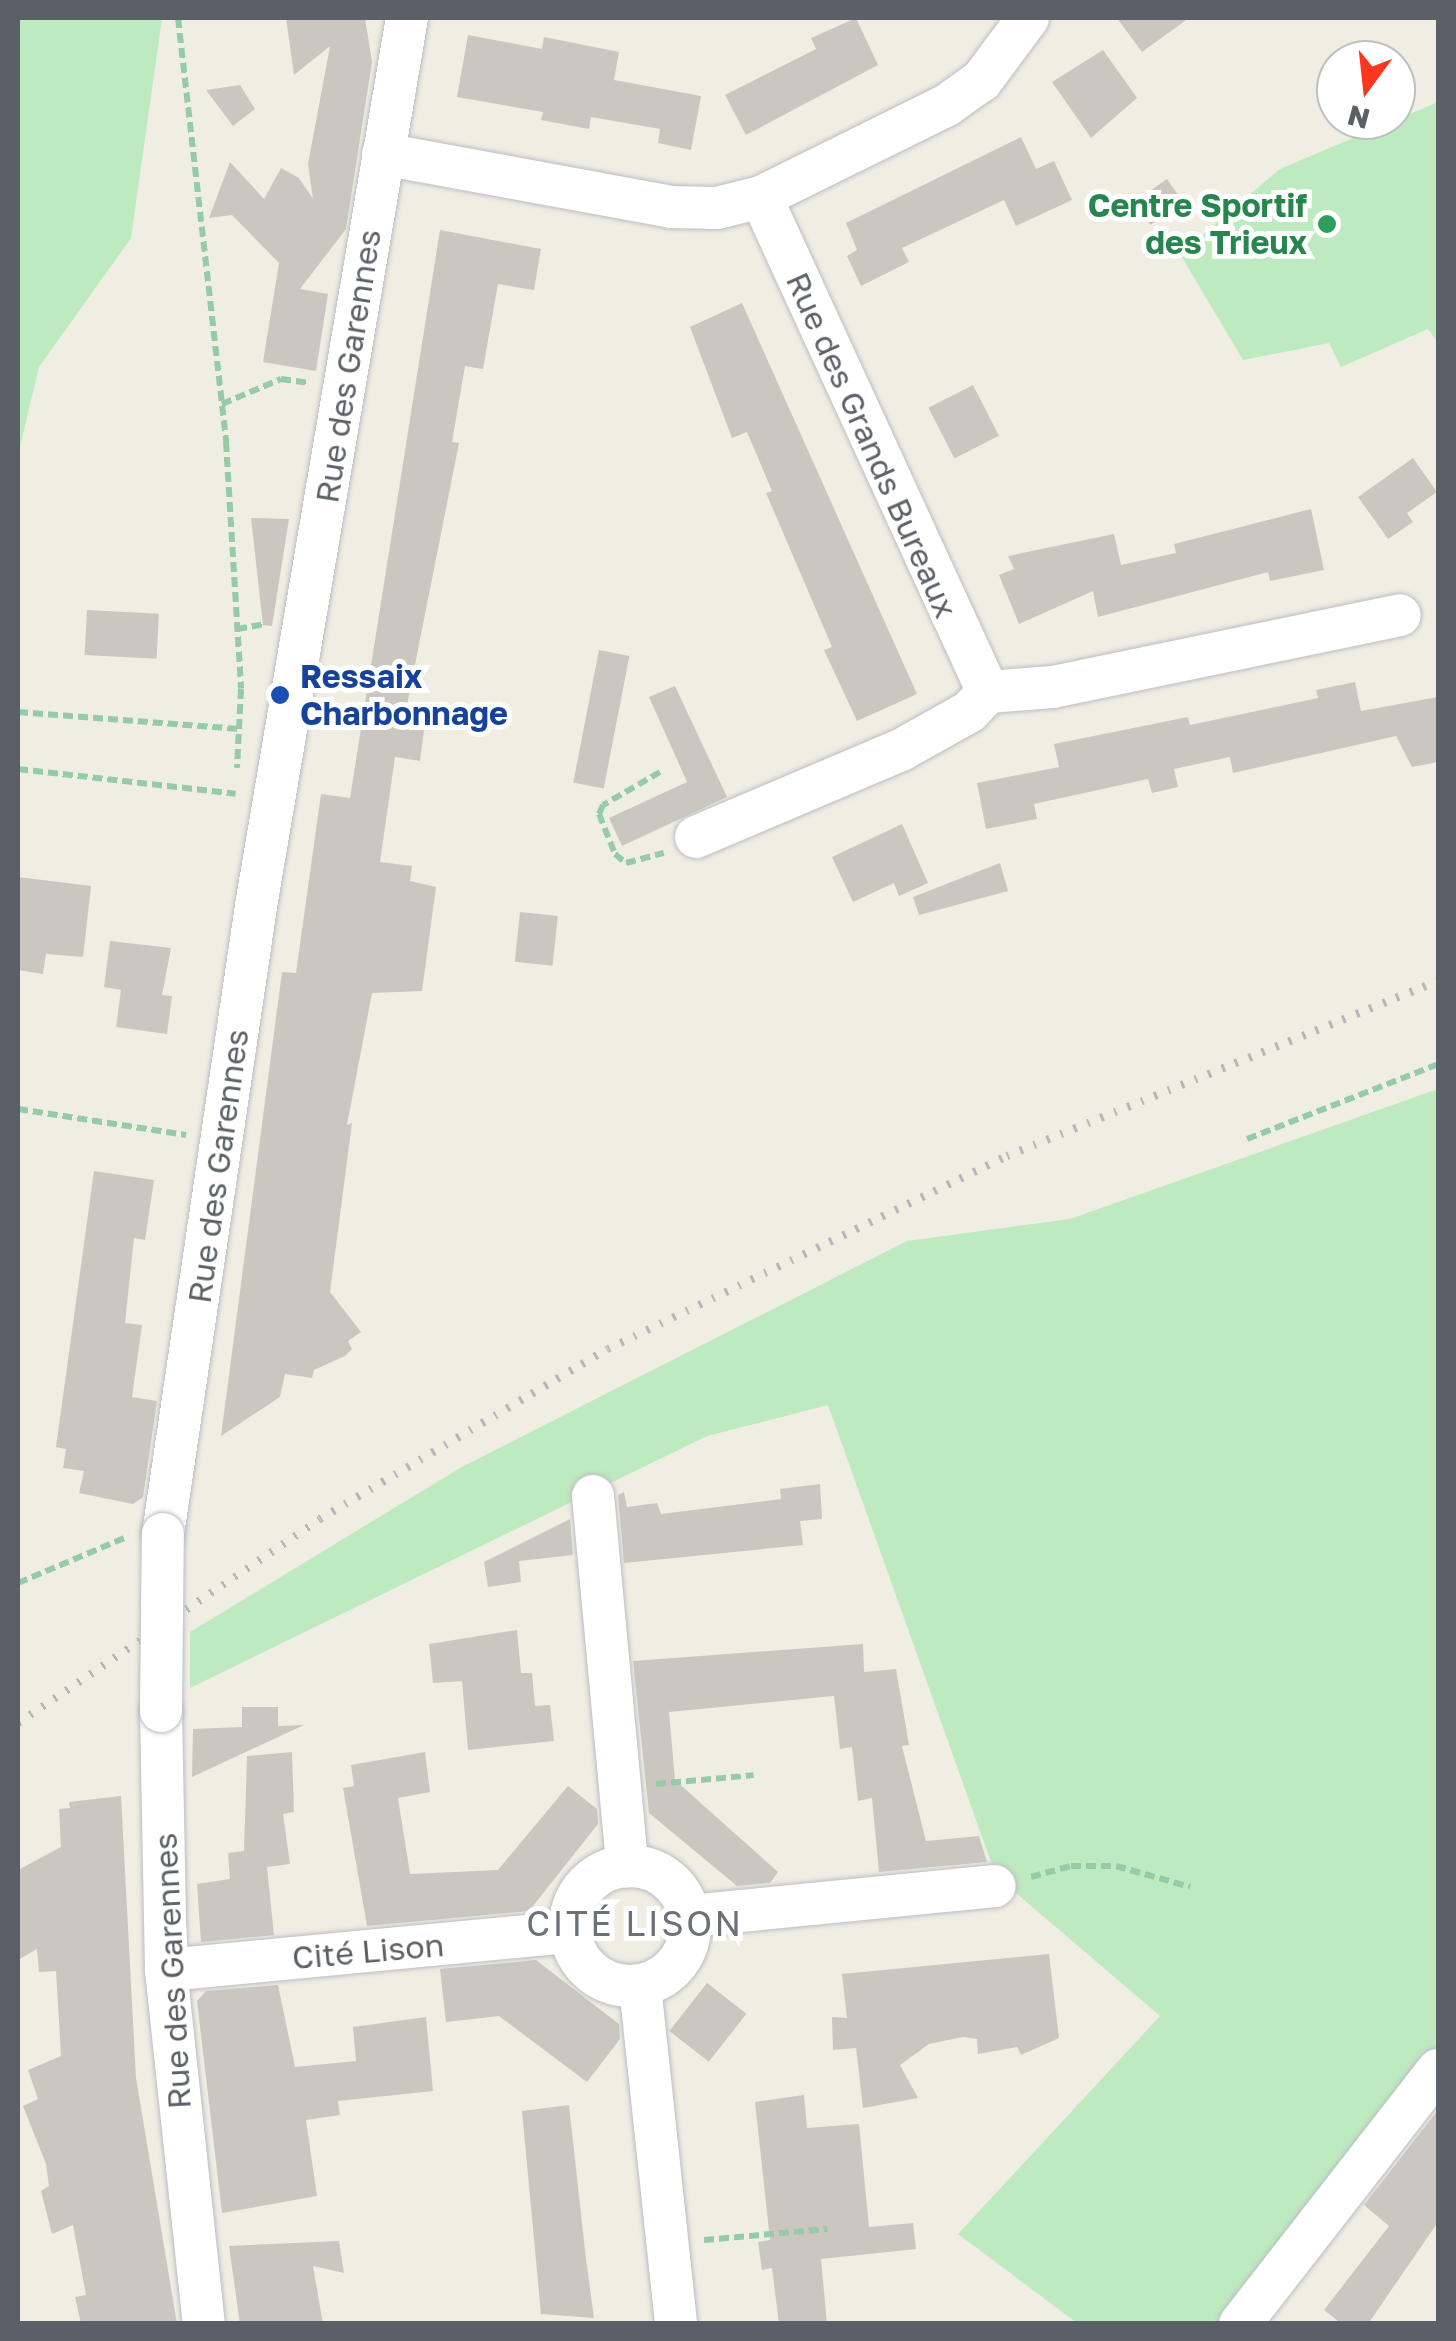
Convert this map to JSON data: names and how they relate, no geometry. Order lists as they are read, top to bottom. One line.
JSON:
{"streets":{"street":["Rue des Garennes","Rue des Grands Bureaux","Cité Lison"]},"crossings":[["Rue des Garennes","Cité Lison"]],"districts":["CITÉ LISON"],"places":["Centre Sportif des Trieux","Ressaix Charbonnage"],"north":"bottom"}
